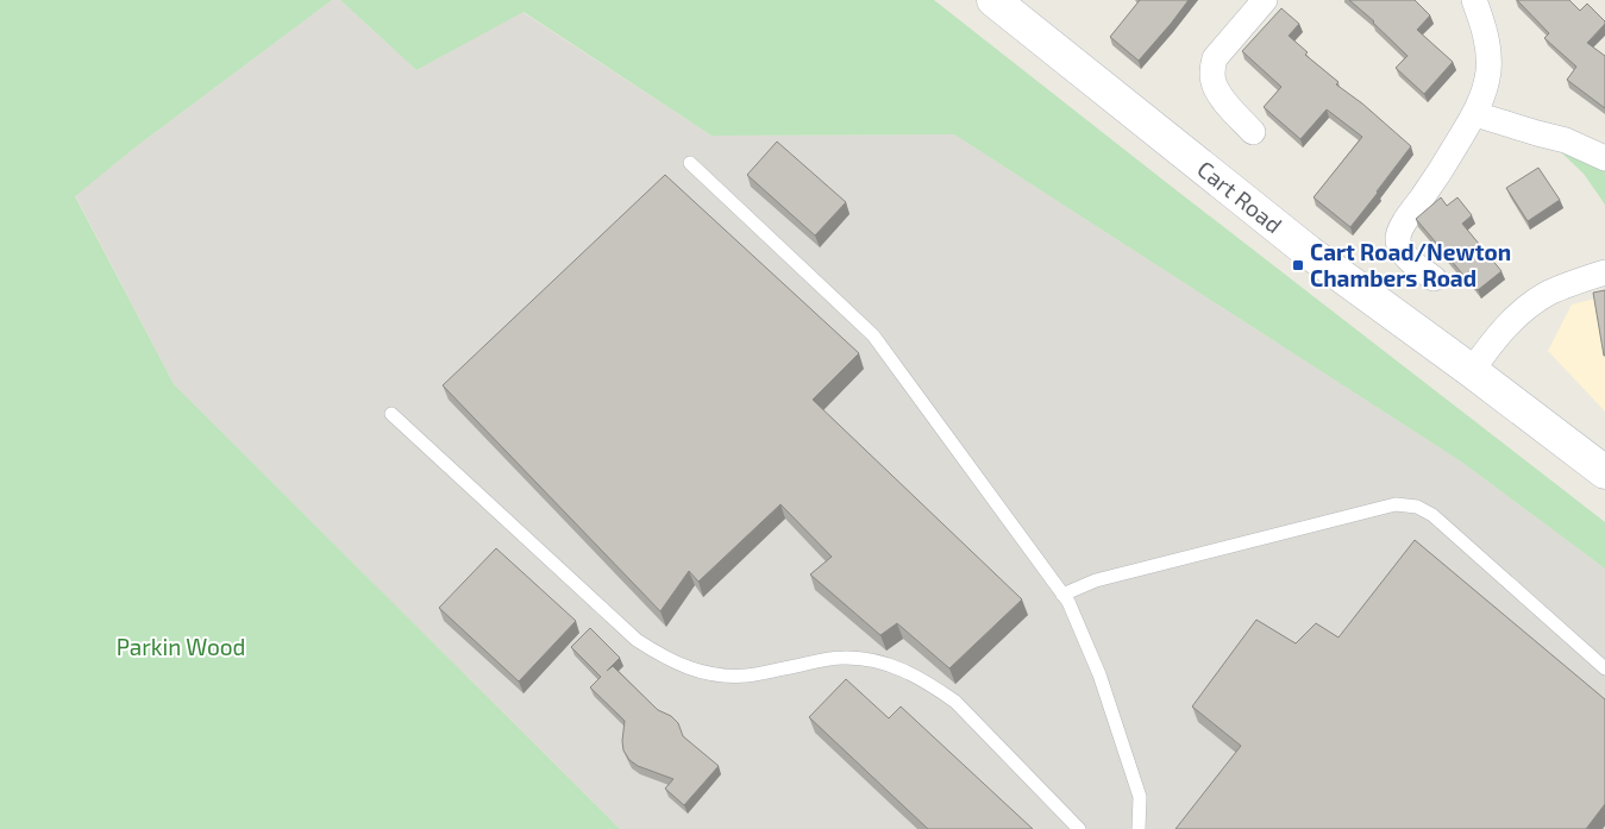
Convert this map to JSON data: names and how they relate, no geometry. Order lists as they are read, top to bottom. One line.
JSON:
{"streets":{"street":["Cart Road"]},"parks":["Parkin Wood"],"places":{"transit":["Cart Road/Newton Chambers Road"]}}
